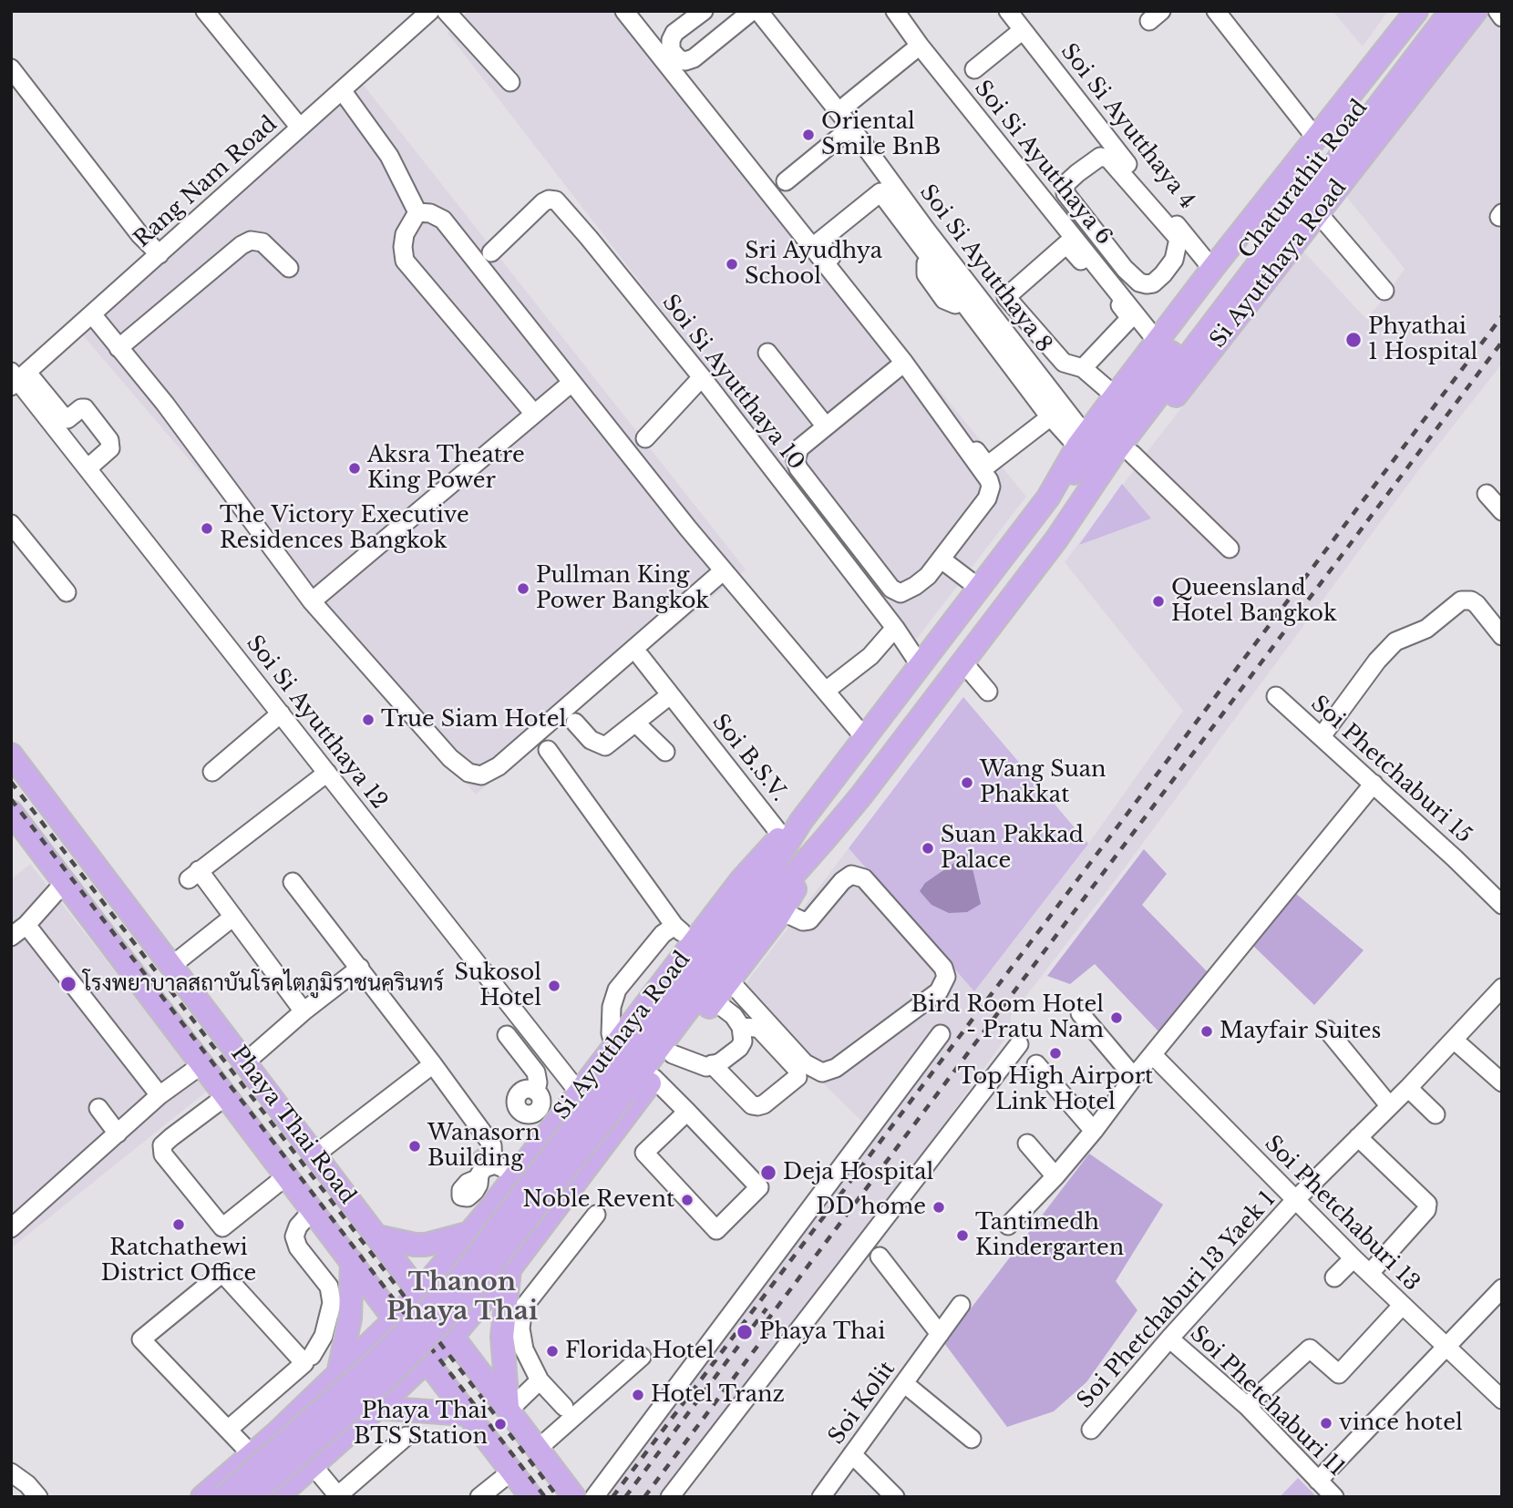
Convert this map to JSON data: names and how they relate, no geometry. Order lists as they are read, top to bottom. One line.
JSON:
{"streets":{"main road":["Chaturathit Road","Si Ayutthaya Road","Phaya Thai Road"],"street":["Soi Si Ayutthaya 4","Soi Si Ayutthaya 6","Rang Nam Road","Soi Si Ayutthaya 8","Soi Si Ayutthaya 10","Soi Si Ayutthaya 12","Soi B.S.V.","Soi Phetchaburi 15","Soi Phetchaburi 13","Soi Phetchaburi 13 Yaek 1","Soi Phetchaburi 11","Soi Kolit"]},"crossings":[["Soi Si Ayutthaya 4","Si Ayutthaya Road"],["Soi Si Ayutthaya 6","Chaturathit Road"],["Soi Si Ayutthaya 6","Si Ayutthaya Road"],["Chaturathit Road","Si Ayutthaya Road"],["Rang Nam Road","Soi Si Ayutthaya 12"],["Si Ayutthaya Road","Soi Si Ayutthaya 8"],["Si Ayutthaya Road","Soi Si Ayutthaya 10"],["Si Ayutthaya Road","Soi Si Ayutthaya 12"],["Si Ayutthaya Road","Soi B.S.V."],["Si Ayutthaya Road","Phaya Thai Road"],["Soi Phetchaburi 13","Soi Phetchaburi 13 Yaek 1"],["Soi Phetchaburi 13 Yaek 1","Soi Phetchaburi 11"]],"districts":["Thanon Phaya Thai"],"places":["Oriental Smile BnB","Sri Ayudhya School","Phyathai 1 Hospital","Aksra Theatre King Power","The Victory Executive Residences Bangkok","Pullman King Power Bangkok","Queensland Hotel Bangkok","True Siam Hotel","Wang Suan Phakkat","Suan Pakkad Palace","โรงพยาบาลสถาบันโรคไตภูมิราชนครินทร์","Sukosol Hotel","Bird Room Hotel - Pratu Nam","Mayfair Suites","Top High Airport Link Hotel","Wanasorn Building","Deja Hospital","Noble Revent","DD home","Ratchathewi District Office","Tantimedh Kindergarten","Phaya Thai","Florida Hotel","Hotel Tranz","vince hotel","Phaya Thai BTS Station"]}
